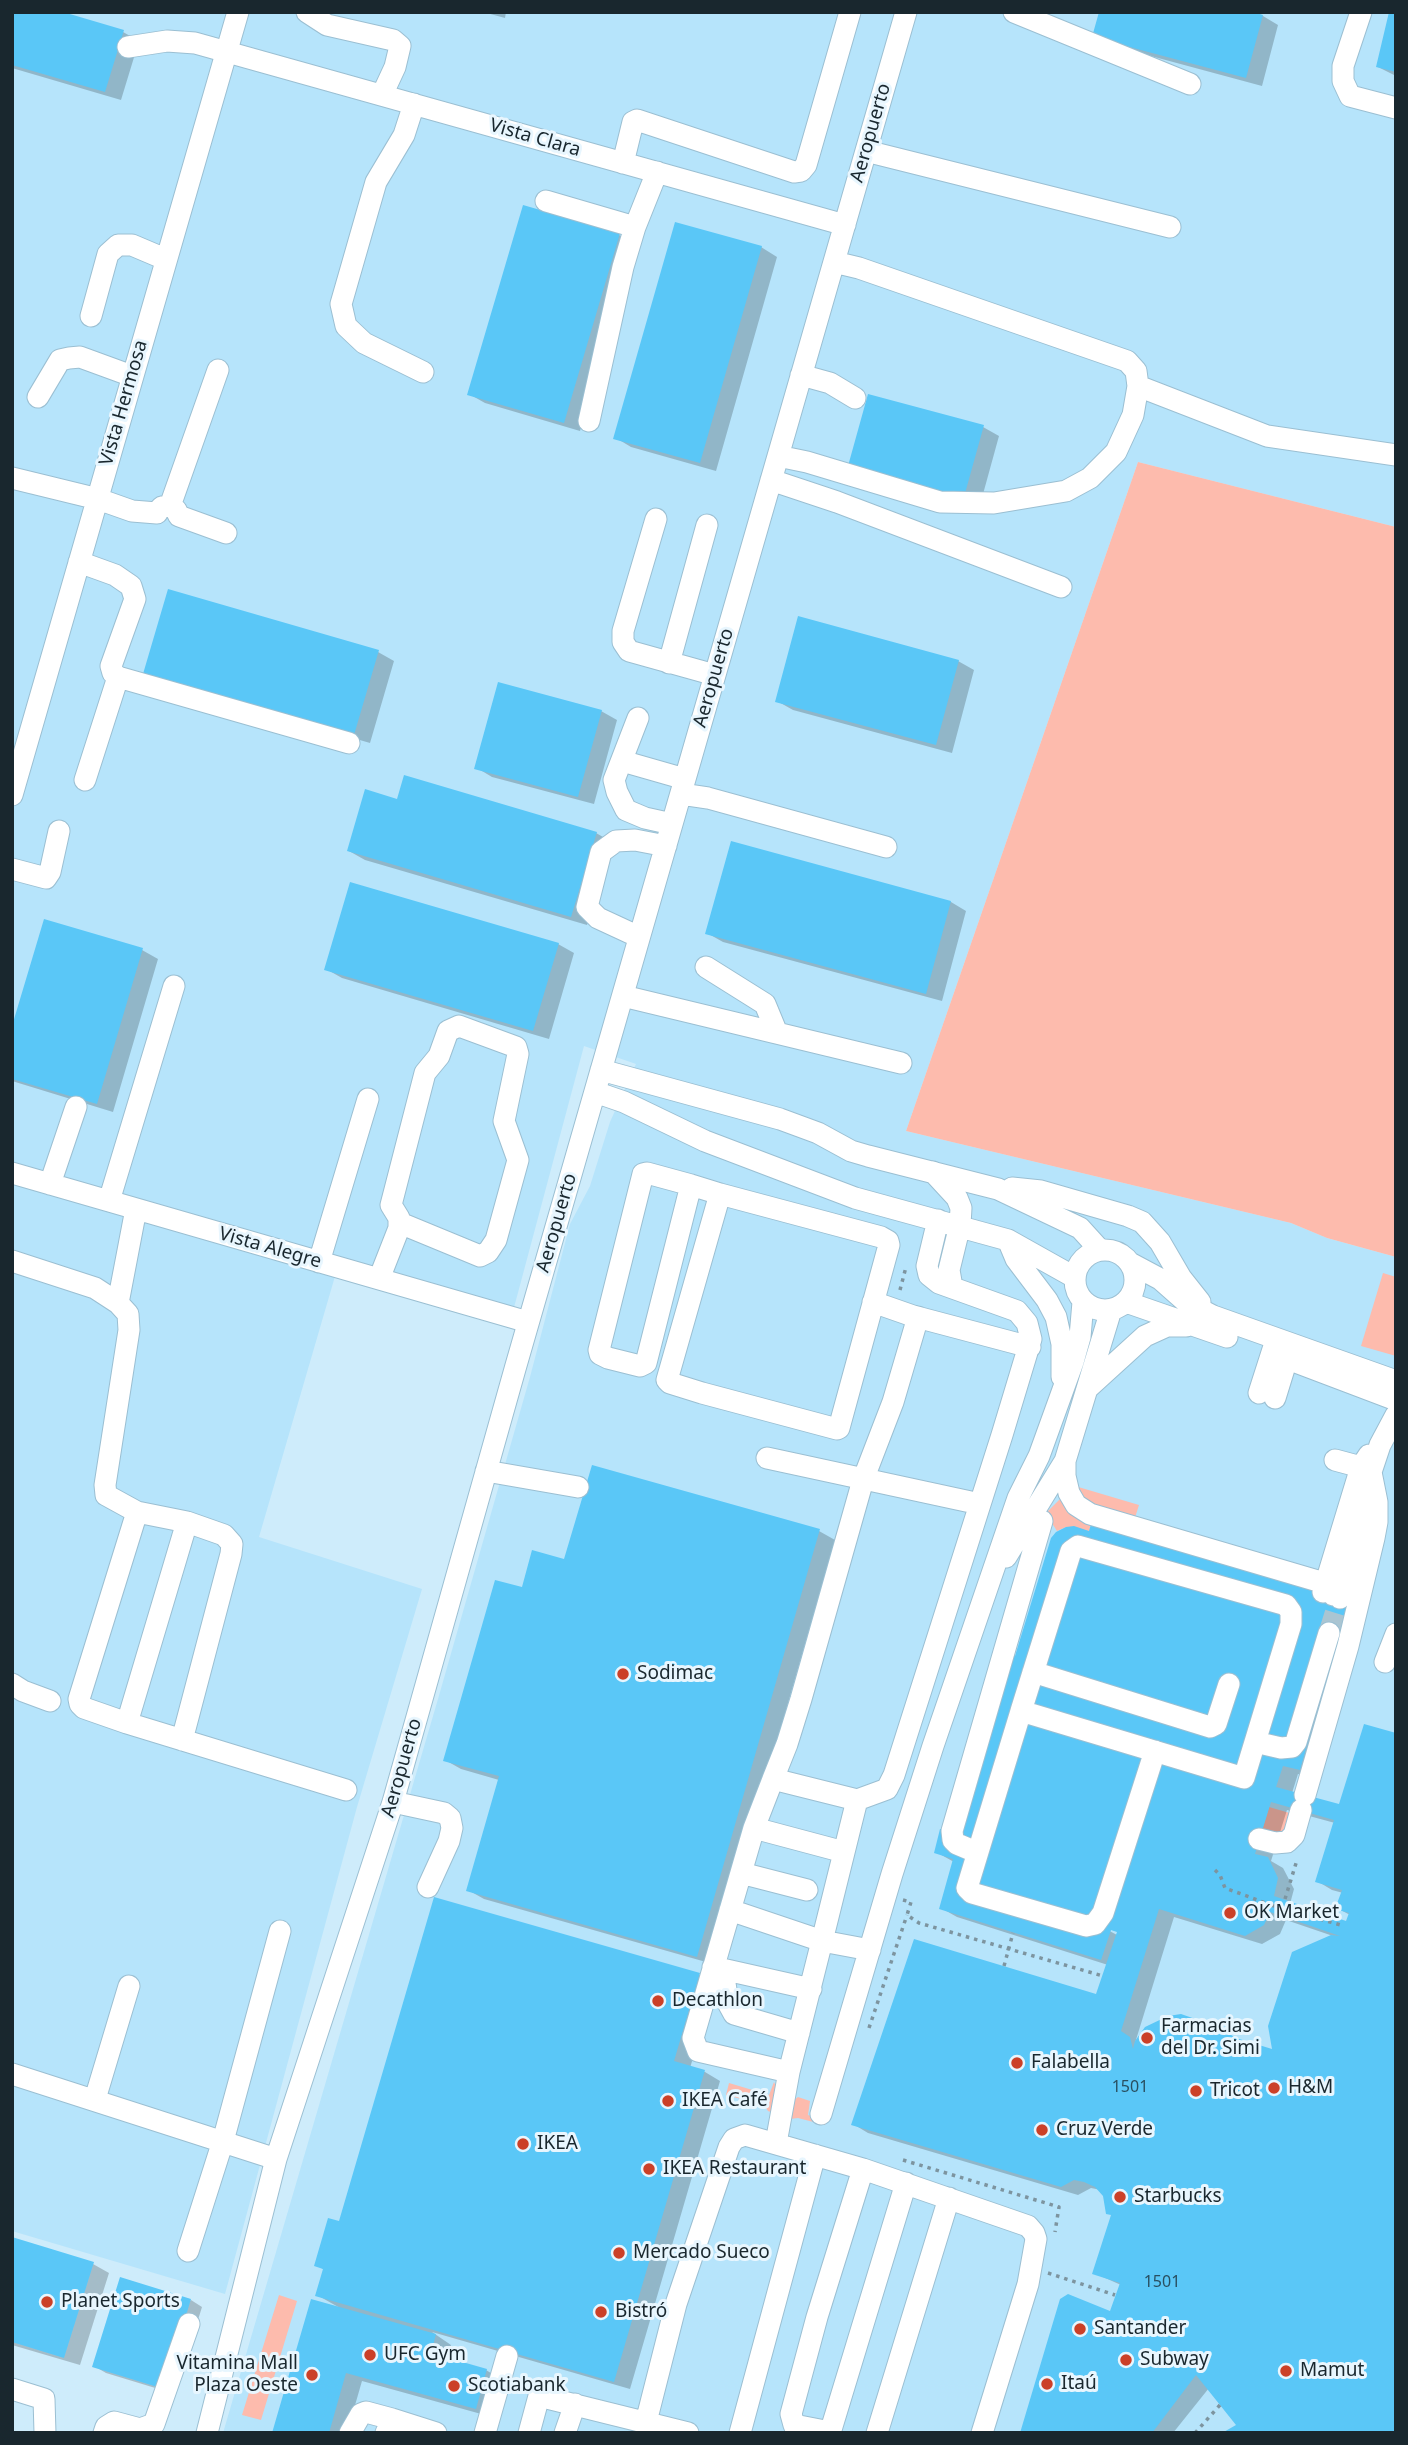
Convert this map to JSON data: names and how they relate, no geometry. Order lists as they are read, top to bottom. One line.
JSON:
{"streets":{"street":["Aeropuerto","Vista Clara","Vista Hermosa","Vista Alegre"]},"crossings":[["Aeropuerto","Vista Clara"],["Aeropuerto","Vista Alegre"],["Vista Clara","Vista Hermosa"]],"places":["Sodimac","OK Market","Decathlon","Farmacias del Dr. Simi","Falabella","H&M","Tricot","IKEA Café","Cruz Verde","IKEA","IKEA Restaurant","Starbucks","Mercado Sueco","Planet Sports","Bistró","Santander","UFC Gym","Subway","Mamut","Vitamina Mall Plaza Oeste","Itaú","Scotiabank"],"house_numbers":["1501","1501"]}
